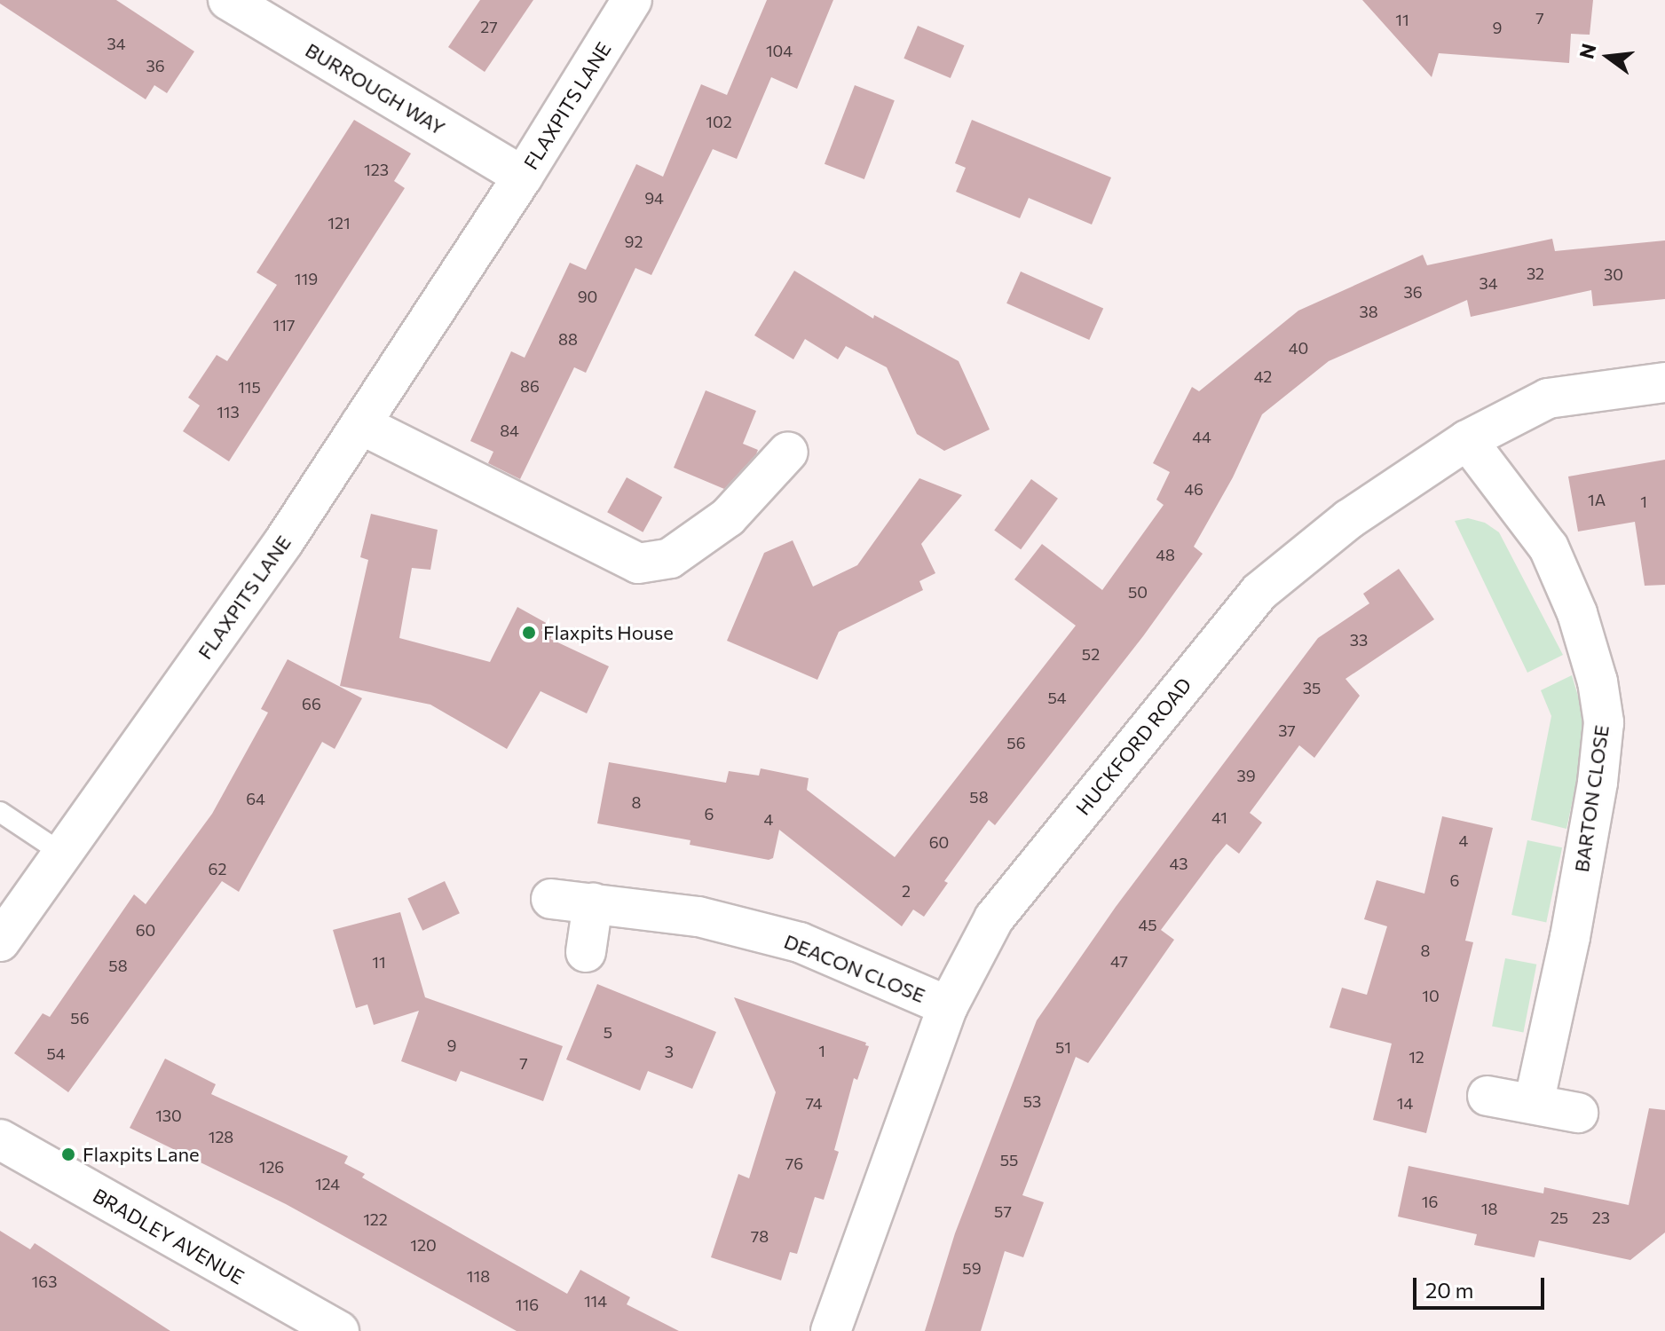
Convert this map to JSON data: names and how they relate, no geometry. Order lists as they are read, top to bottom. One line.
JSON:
{"streets":{"street":["BURROUGH WAY","FLAXPITS LANE","HUCKFORD ROAD","BARTON CLOSE","DEACON CLOSE","BRADLEY AVENUE"]},"crossings":[["BURROUGH WAY","FLAXPITS LANE"],["HUCKFORD ROAD","BARTON CLOSE"],["HUCKFORD ROAD","DEACON CLOSE"]],"places":["Flaxpits House","Flaxpits Lane"],"house_numbers":["7","11","27","9","34","104","36","102","123","94","121","92","32","30","119","34","36","90","38","117","88","40","42","86","115","113","84","44","46","1A","1","48","50","33","52","35","54","66","37","56","39","58","64","8","6","41","4","4","60","43","62","6","2","45","60","8","47","11","58","10","56","5","9","51","1","3","54","12","7","53","74","14","130","128","55","76","126","124","16","18","57","25","23","122","78","120","59","118","163","114","116"],"scale_bar":"20 m","north":"left"}
